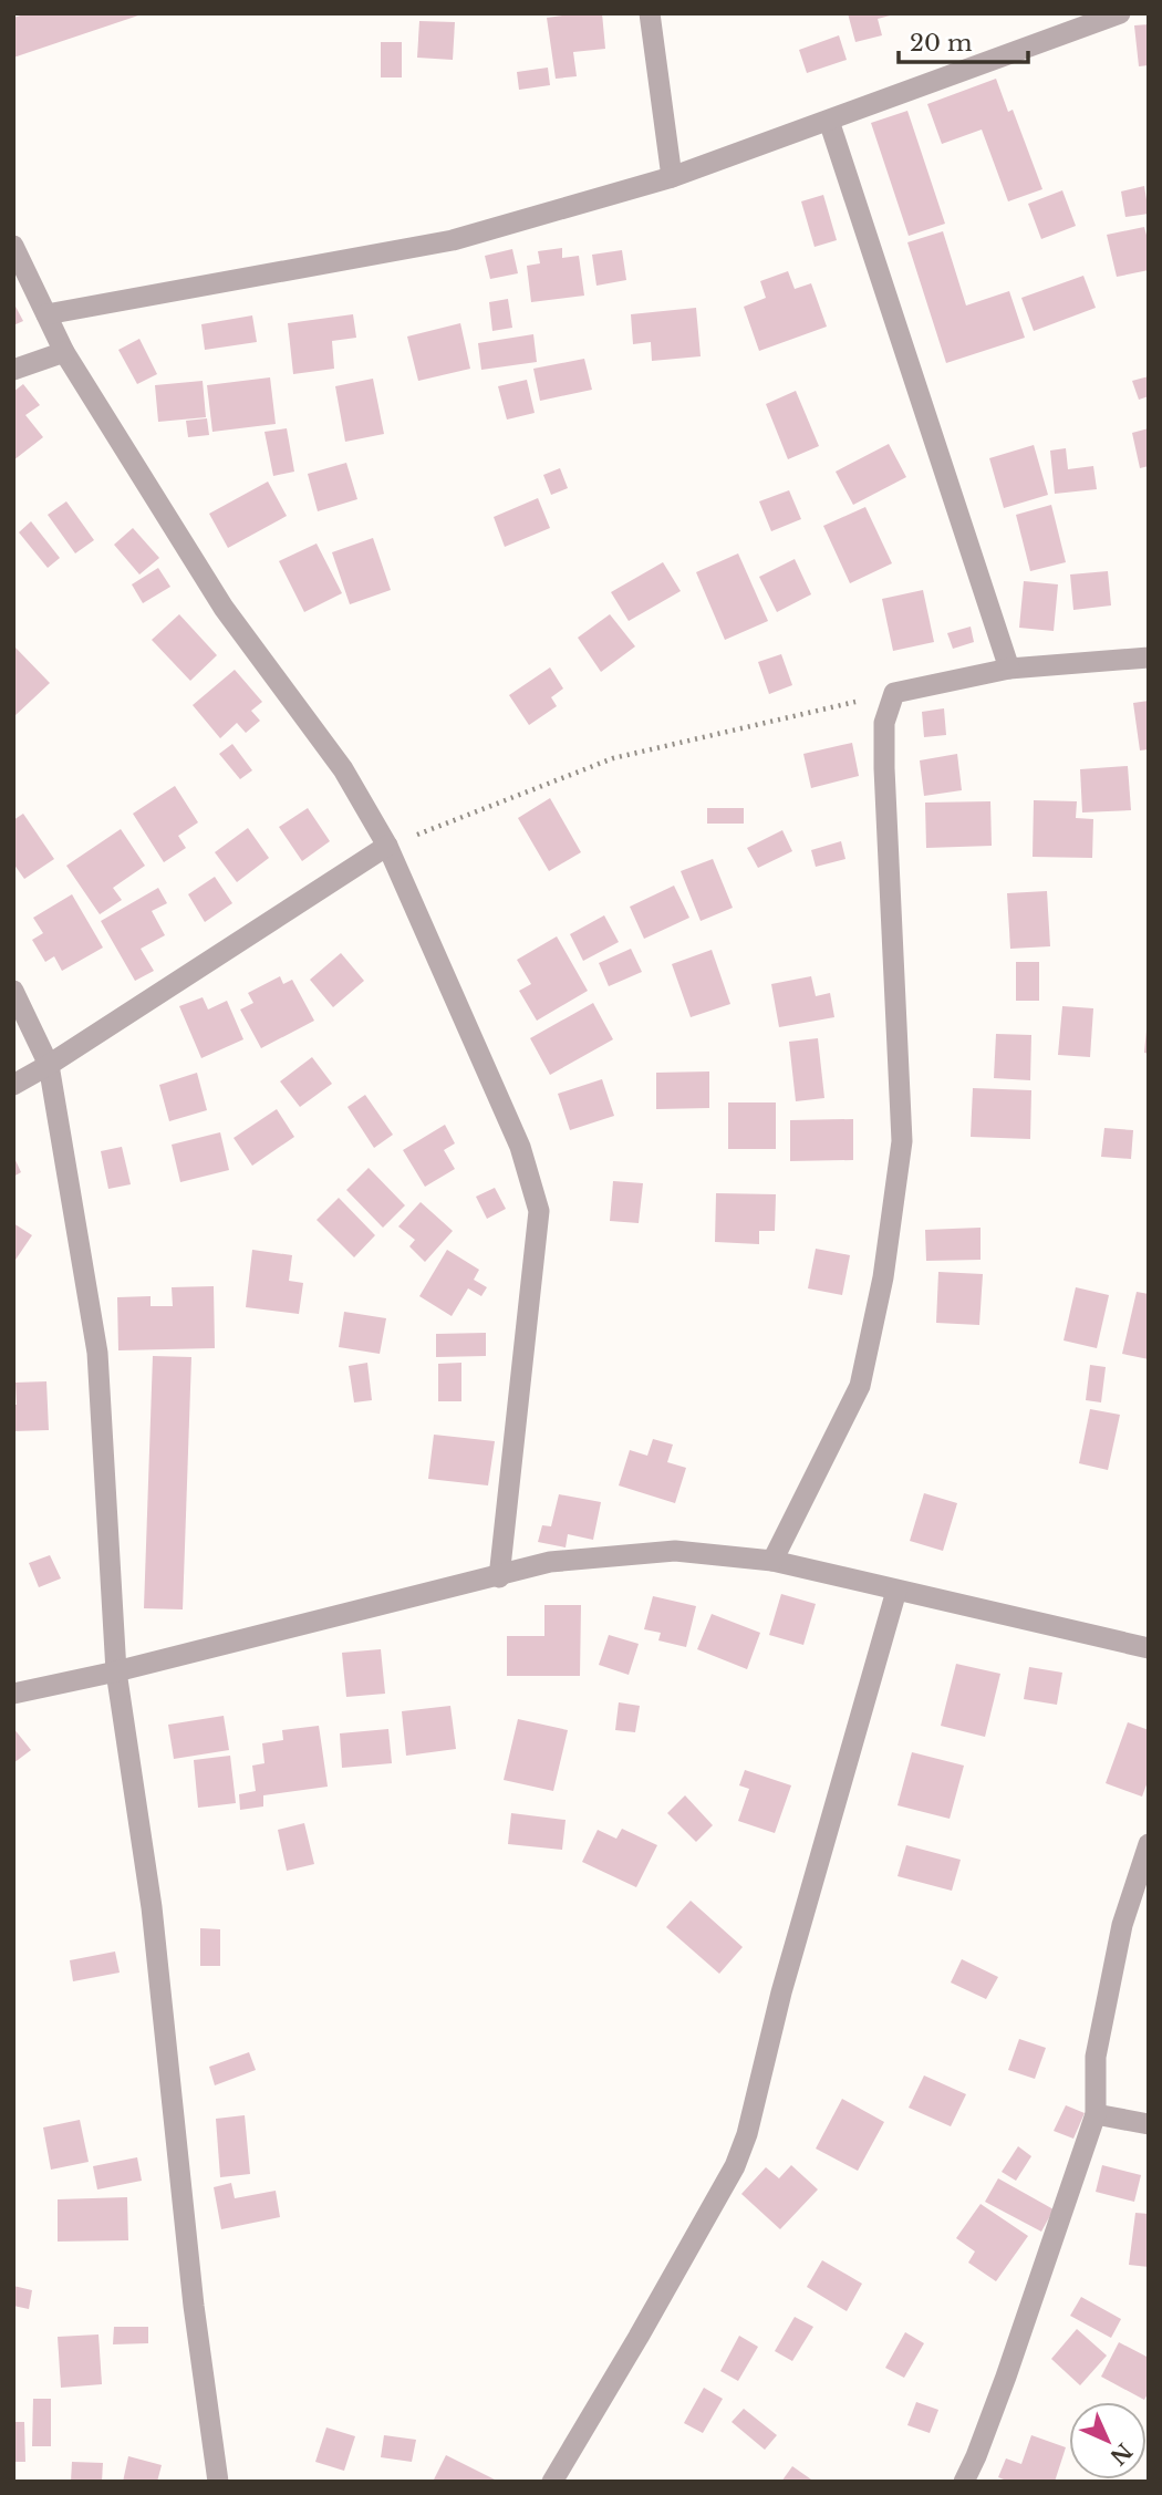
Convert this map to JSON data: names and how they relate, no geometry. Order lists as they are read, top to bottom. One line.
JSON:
{"scale_bar":"20 m","north":"bottom right"}
